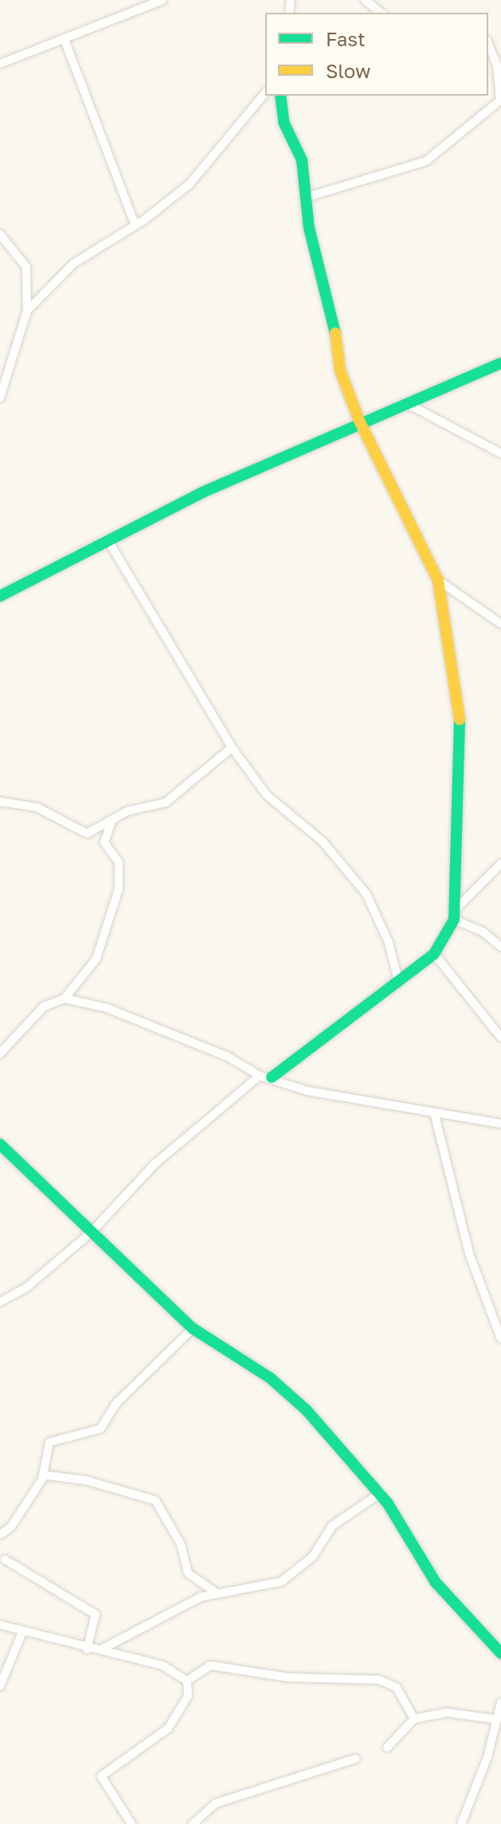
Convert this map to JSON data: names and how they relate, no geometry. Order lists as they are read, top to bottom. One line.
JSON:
{"legend":["Fast","Slow"]}
